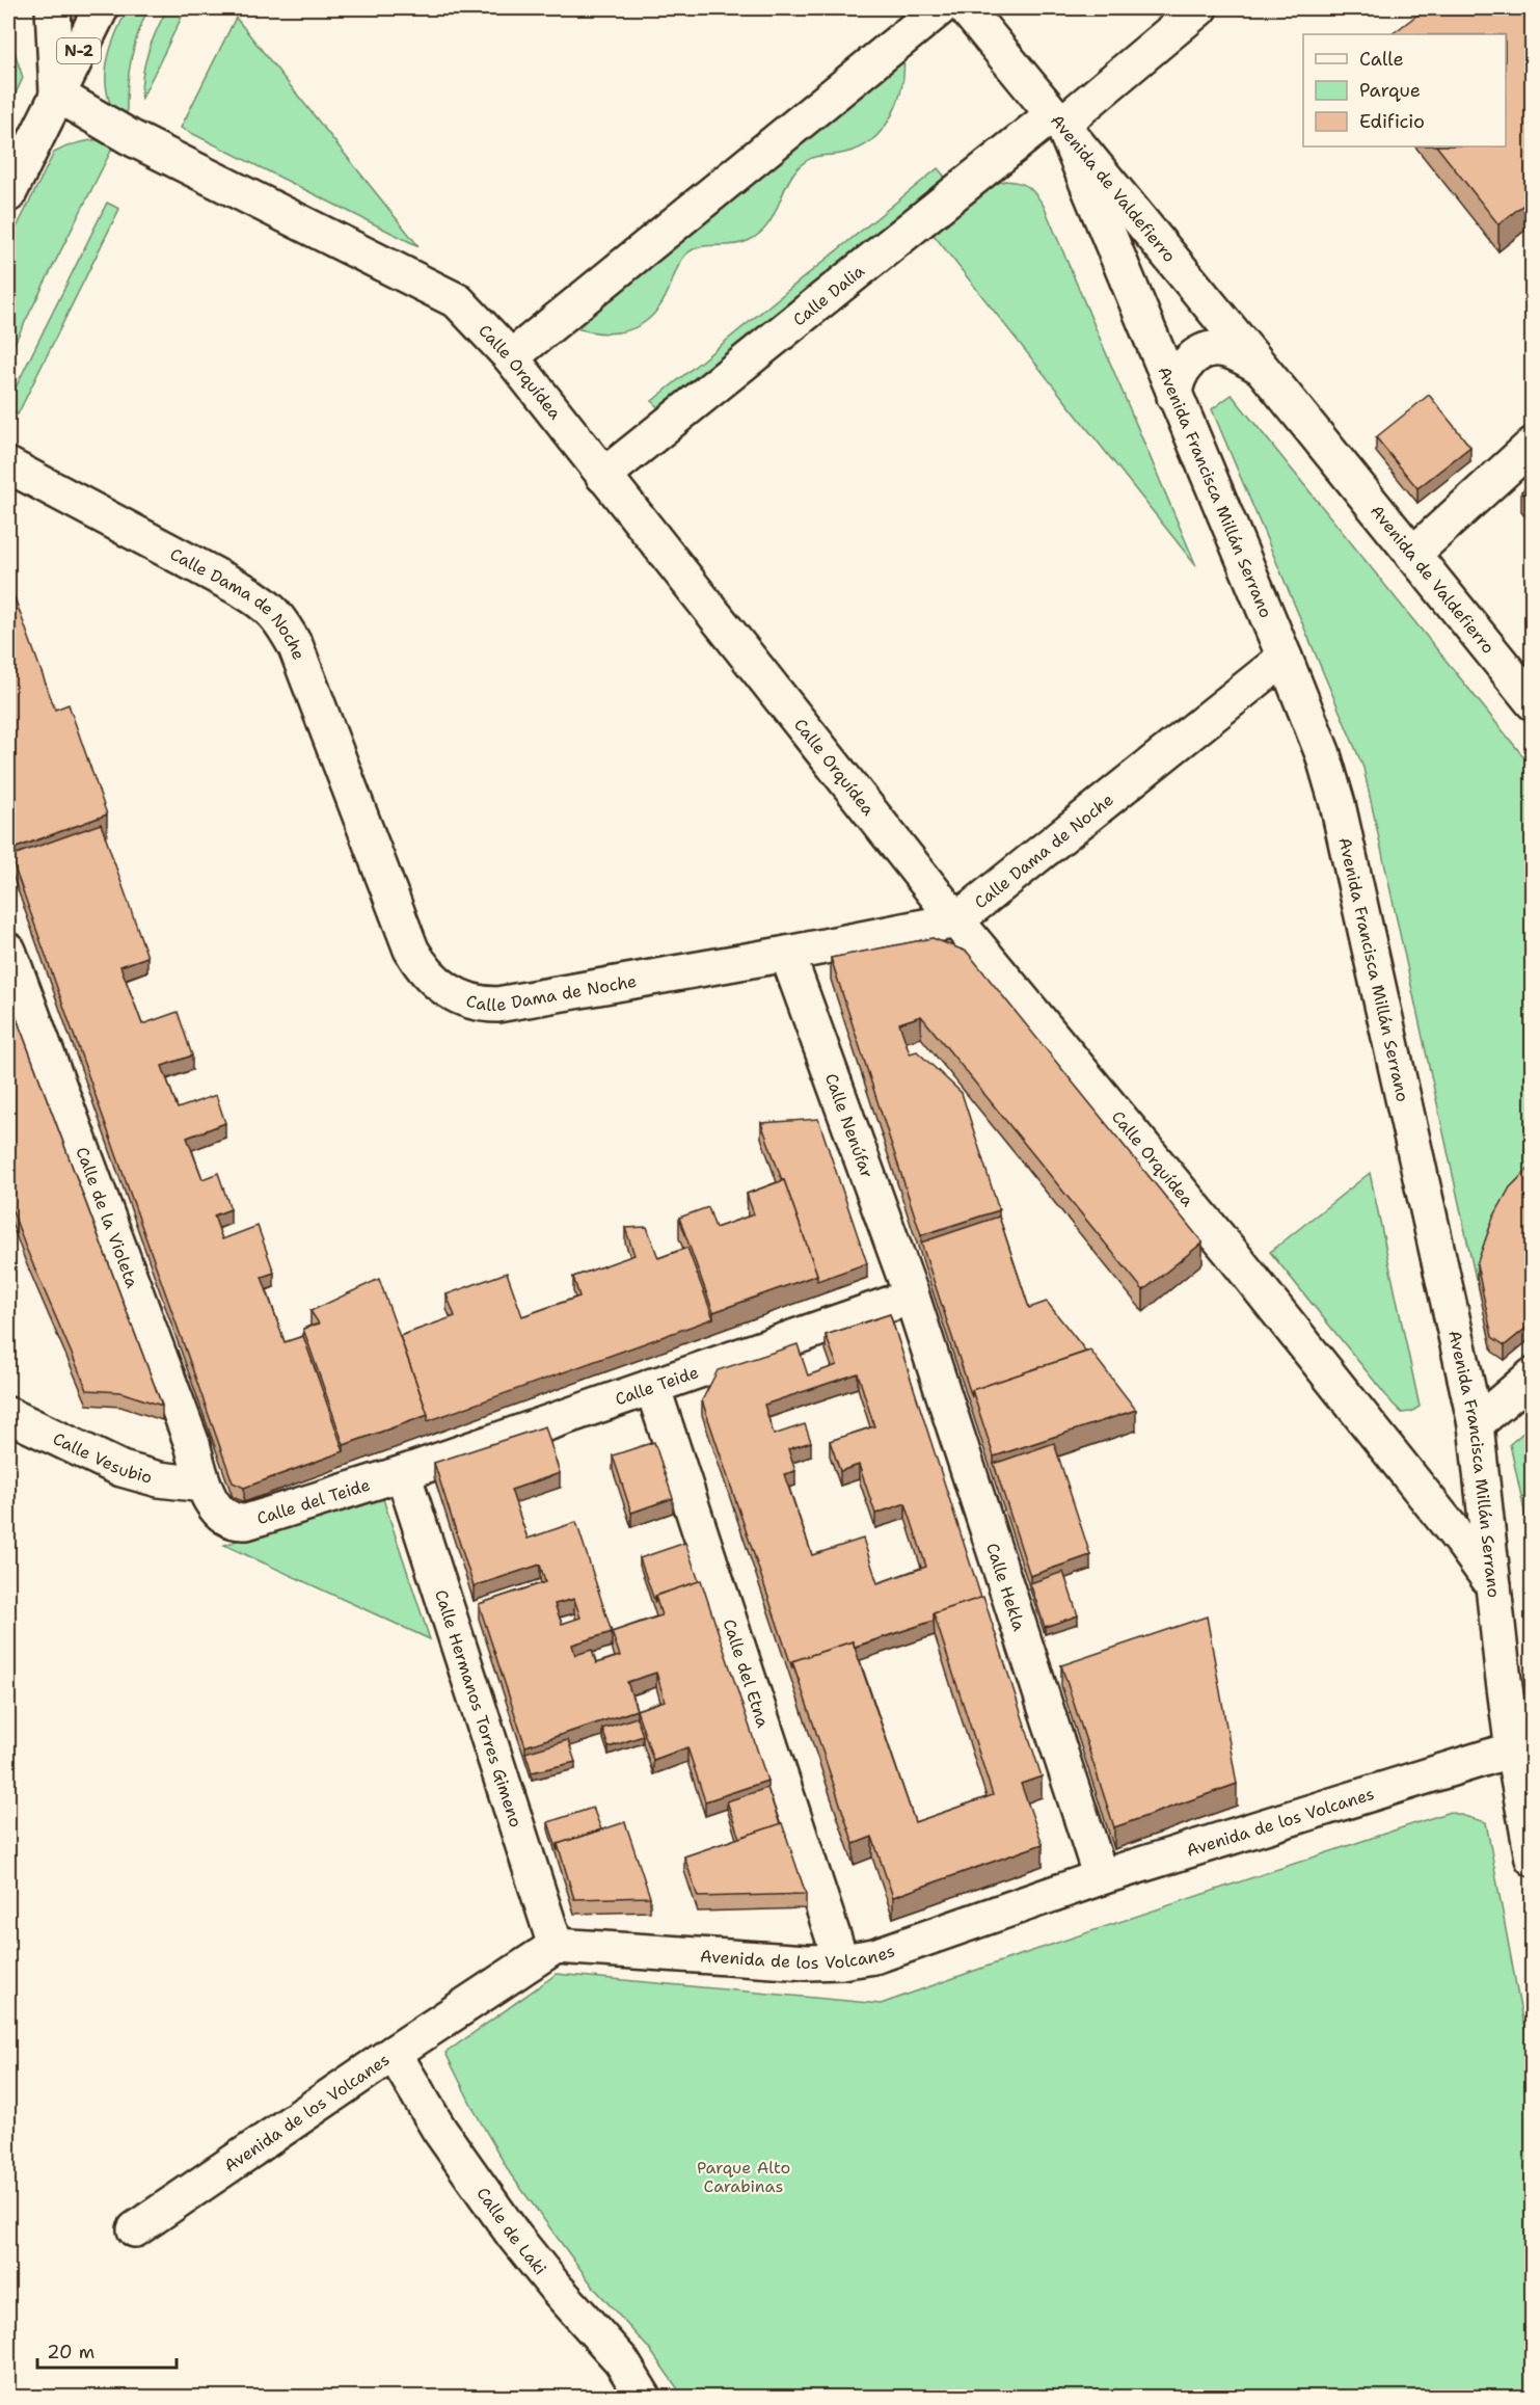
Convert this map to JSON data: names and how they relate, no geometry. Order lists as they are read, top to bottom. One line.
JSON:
{"streets":{"main road":["N-2","Avenida de Valdefierro","Calle Dalia","Calle Orquídea","Avenida Francisca Millán Serrano","Calle Dama de Noche","Calle Nenúfar","Calle de la Violeta","Calle Teide","Calle Vesubio","Calle del Teide","Calle Hekla","Calle del Etna","Calle Hermanos Torres Gimeno","Avenida de los Volcanes","Calle de Laki"]},"crossings":[["N-2","Calle Orquídea"],["Avenida de Valdefierro","Calle Dalia"],["Avenida de Valdefierro","Avenida Francisca Millán Serrano"],["Calle Dalia","Calle Orquídea"],["Calle Dalia","Avenida Francisca Millán Serrano"],["Calle Orquídea","Avenida Francisca Millán Serrano"],["Calle Orquídea","Calle Dama de Noche"],["Avenida Francisca Millán Serrano","Calle Dama de Noche"],["Avenida Francisca Millán Serrano","Avenida de los Volcanes"],["Calle Dama de Noche","Calle Nenúfar"],["Calle Nenúfar","Calle Teide"],["Calle Nenúfar","Calle Hekla"],["Calle de la Violeta","Calle Vesubio"],["Calle de la Violeta","Calle del Teide"],["Calle Teide","Calle del Teide"],["Calle Teide","Calle Hekla"],["Calle Teide","Calle del Etna"],["Calle Teide","Calle Hermanos Torres Gimeno"],["Calle Vesubio","Calle del Teide"],["Calle del Teide","Calle Hermanos Torres Gimeno"],["Calle Hekla","Avenida de los Volcanes"],["Calle del Etna","Avenida de los Volcanes"],["Calle Hermanos Torres Gimeno","Avenida de los Volcanes"],["Avenida de los Volcanes","Calle de Laki"]],"parks":["Parque Alto Carabinas"],"legend":["Calle","Parque","Edificio"],"scale_bar":"20 m"}
